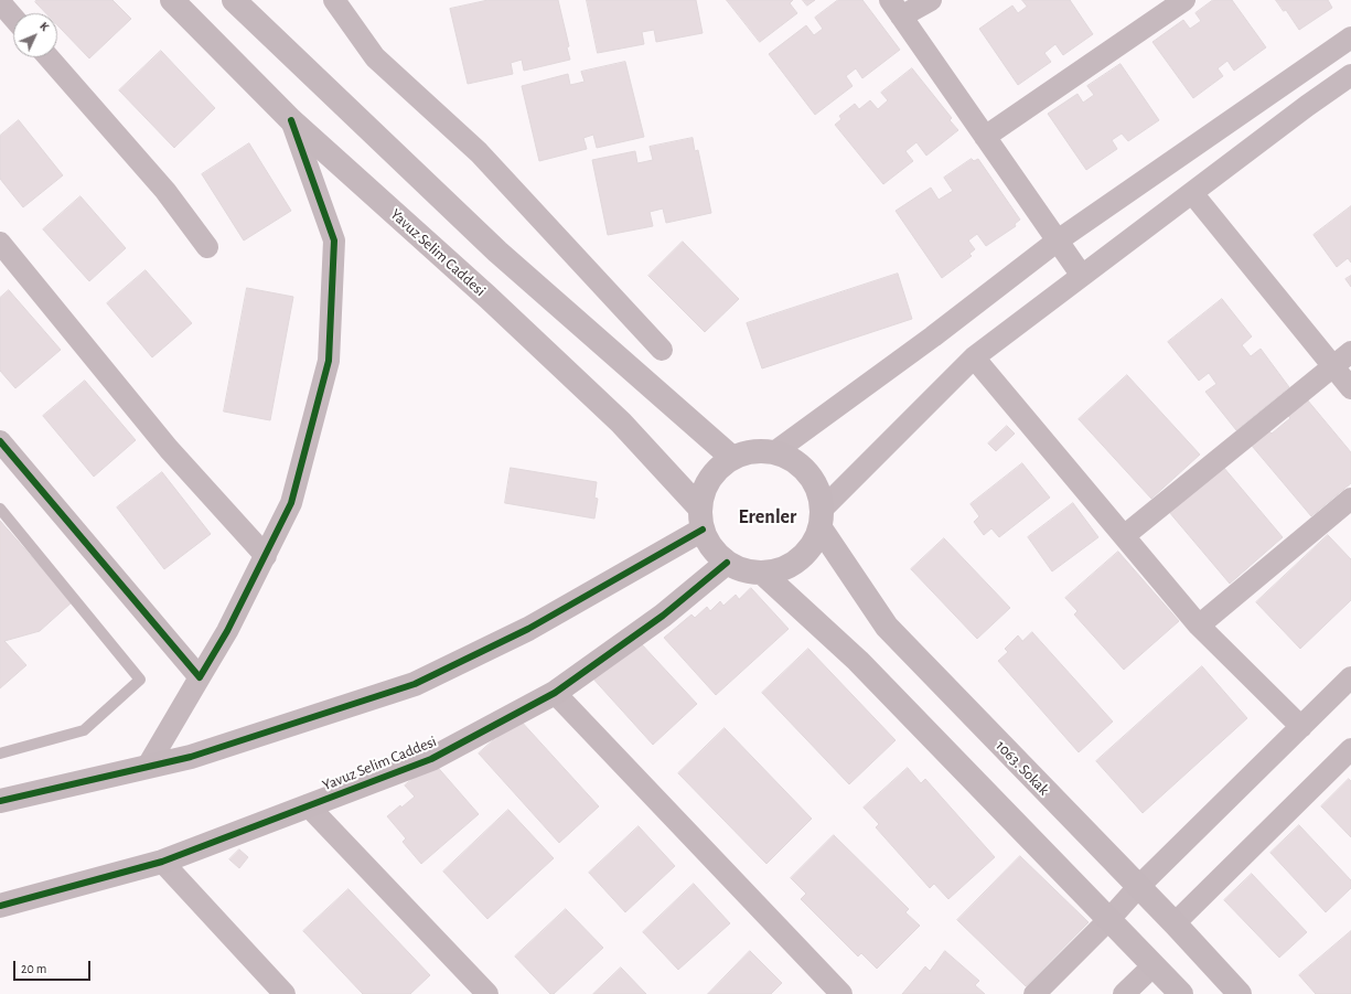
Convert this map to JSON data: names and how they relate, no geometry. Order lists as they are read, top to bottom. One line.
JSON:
{"streets":{"main road":["Yavuz Selim Caddesi","1063. Sokak"]},"crossings":[["Yavuz Selim Caddesi","1063. Sokak"]],"districts":["Erenler"],"scale_bar":"20 m","north":"top right"}
